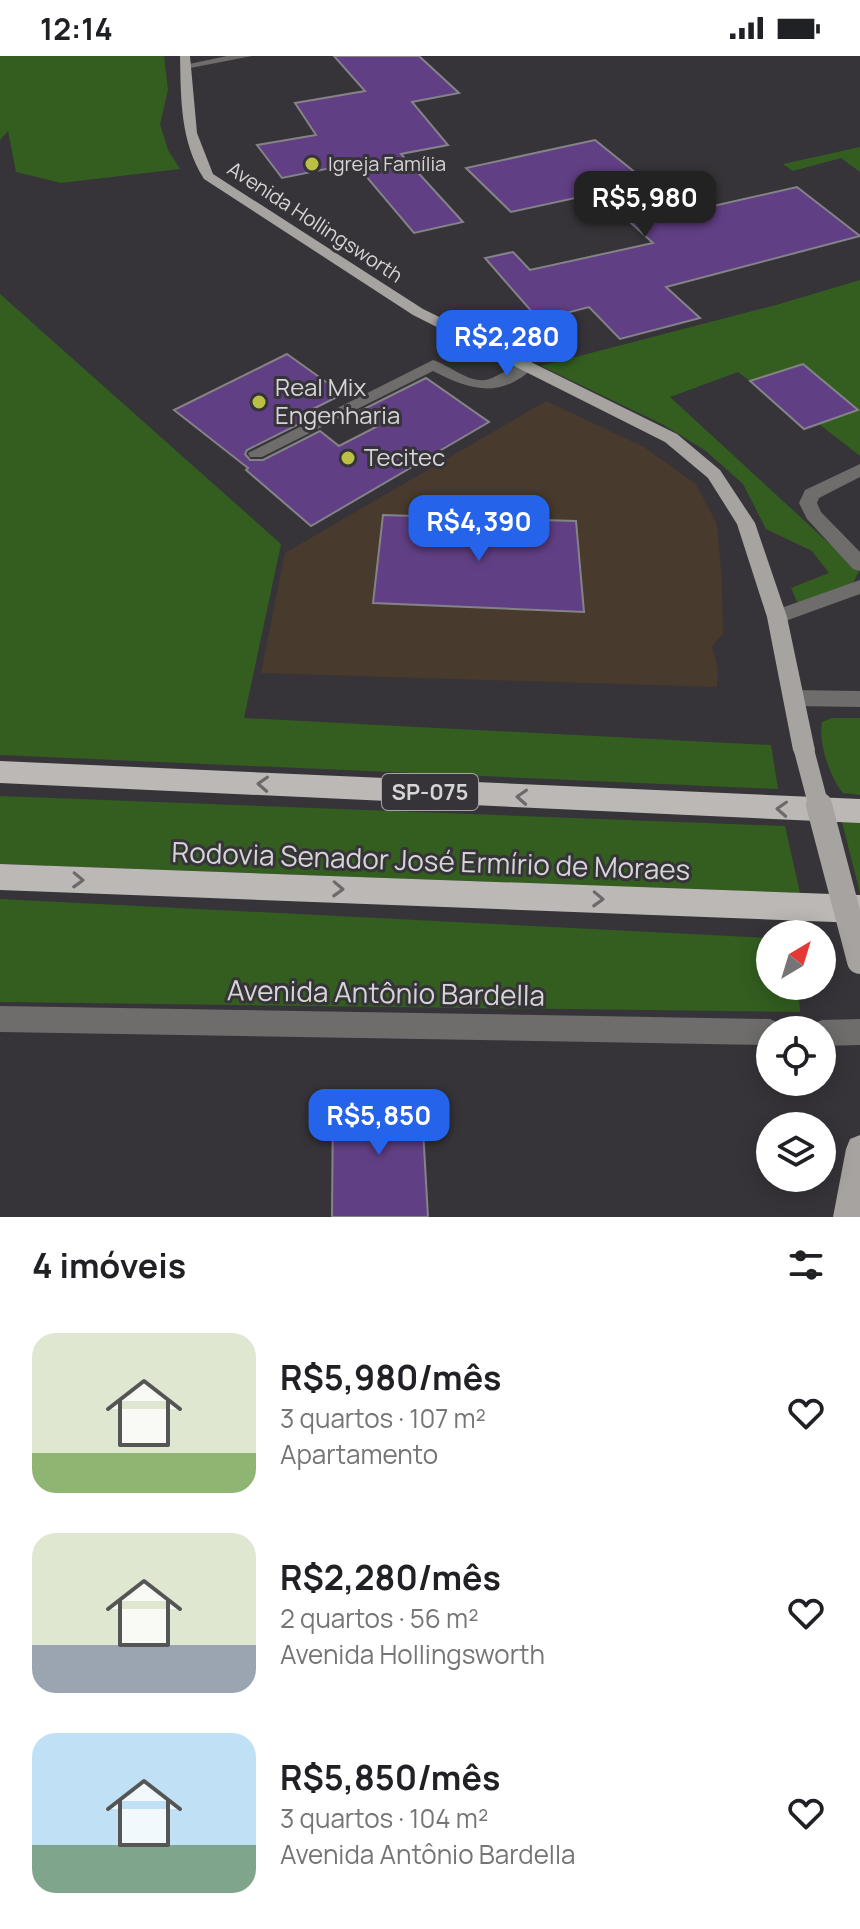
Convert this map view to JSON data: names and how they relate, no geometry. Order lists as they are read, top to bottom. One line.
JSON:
{"streets":{"highway":["SP-075","Rodovia Senador José Ermírio de Moraes"],"main road":["Avenida Hollingsworth"],"street":["Avenida Antônio Bardella"]},"places":["Igreja Família","Real Mix Engenharia","Tecitec"],"north":"top right","page":{"status":"12:14","price":["R$5,980","R$2,280","R$4,390","R$5,850"],"heading":"4 imóveis","list":[{"name":"R$5,980/mês","note":"3 quartos · 107 m² · Apartamento"},{"name":"R$2,280/mês","note":"2 quartos · 56 m² · Avenida Hollingsworth"},{"name":"R$5,850/mês","note":"3 quartos · 104 m² · Avenida Antônio Bardella"}]}}
